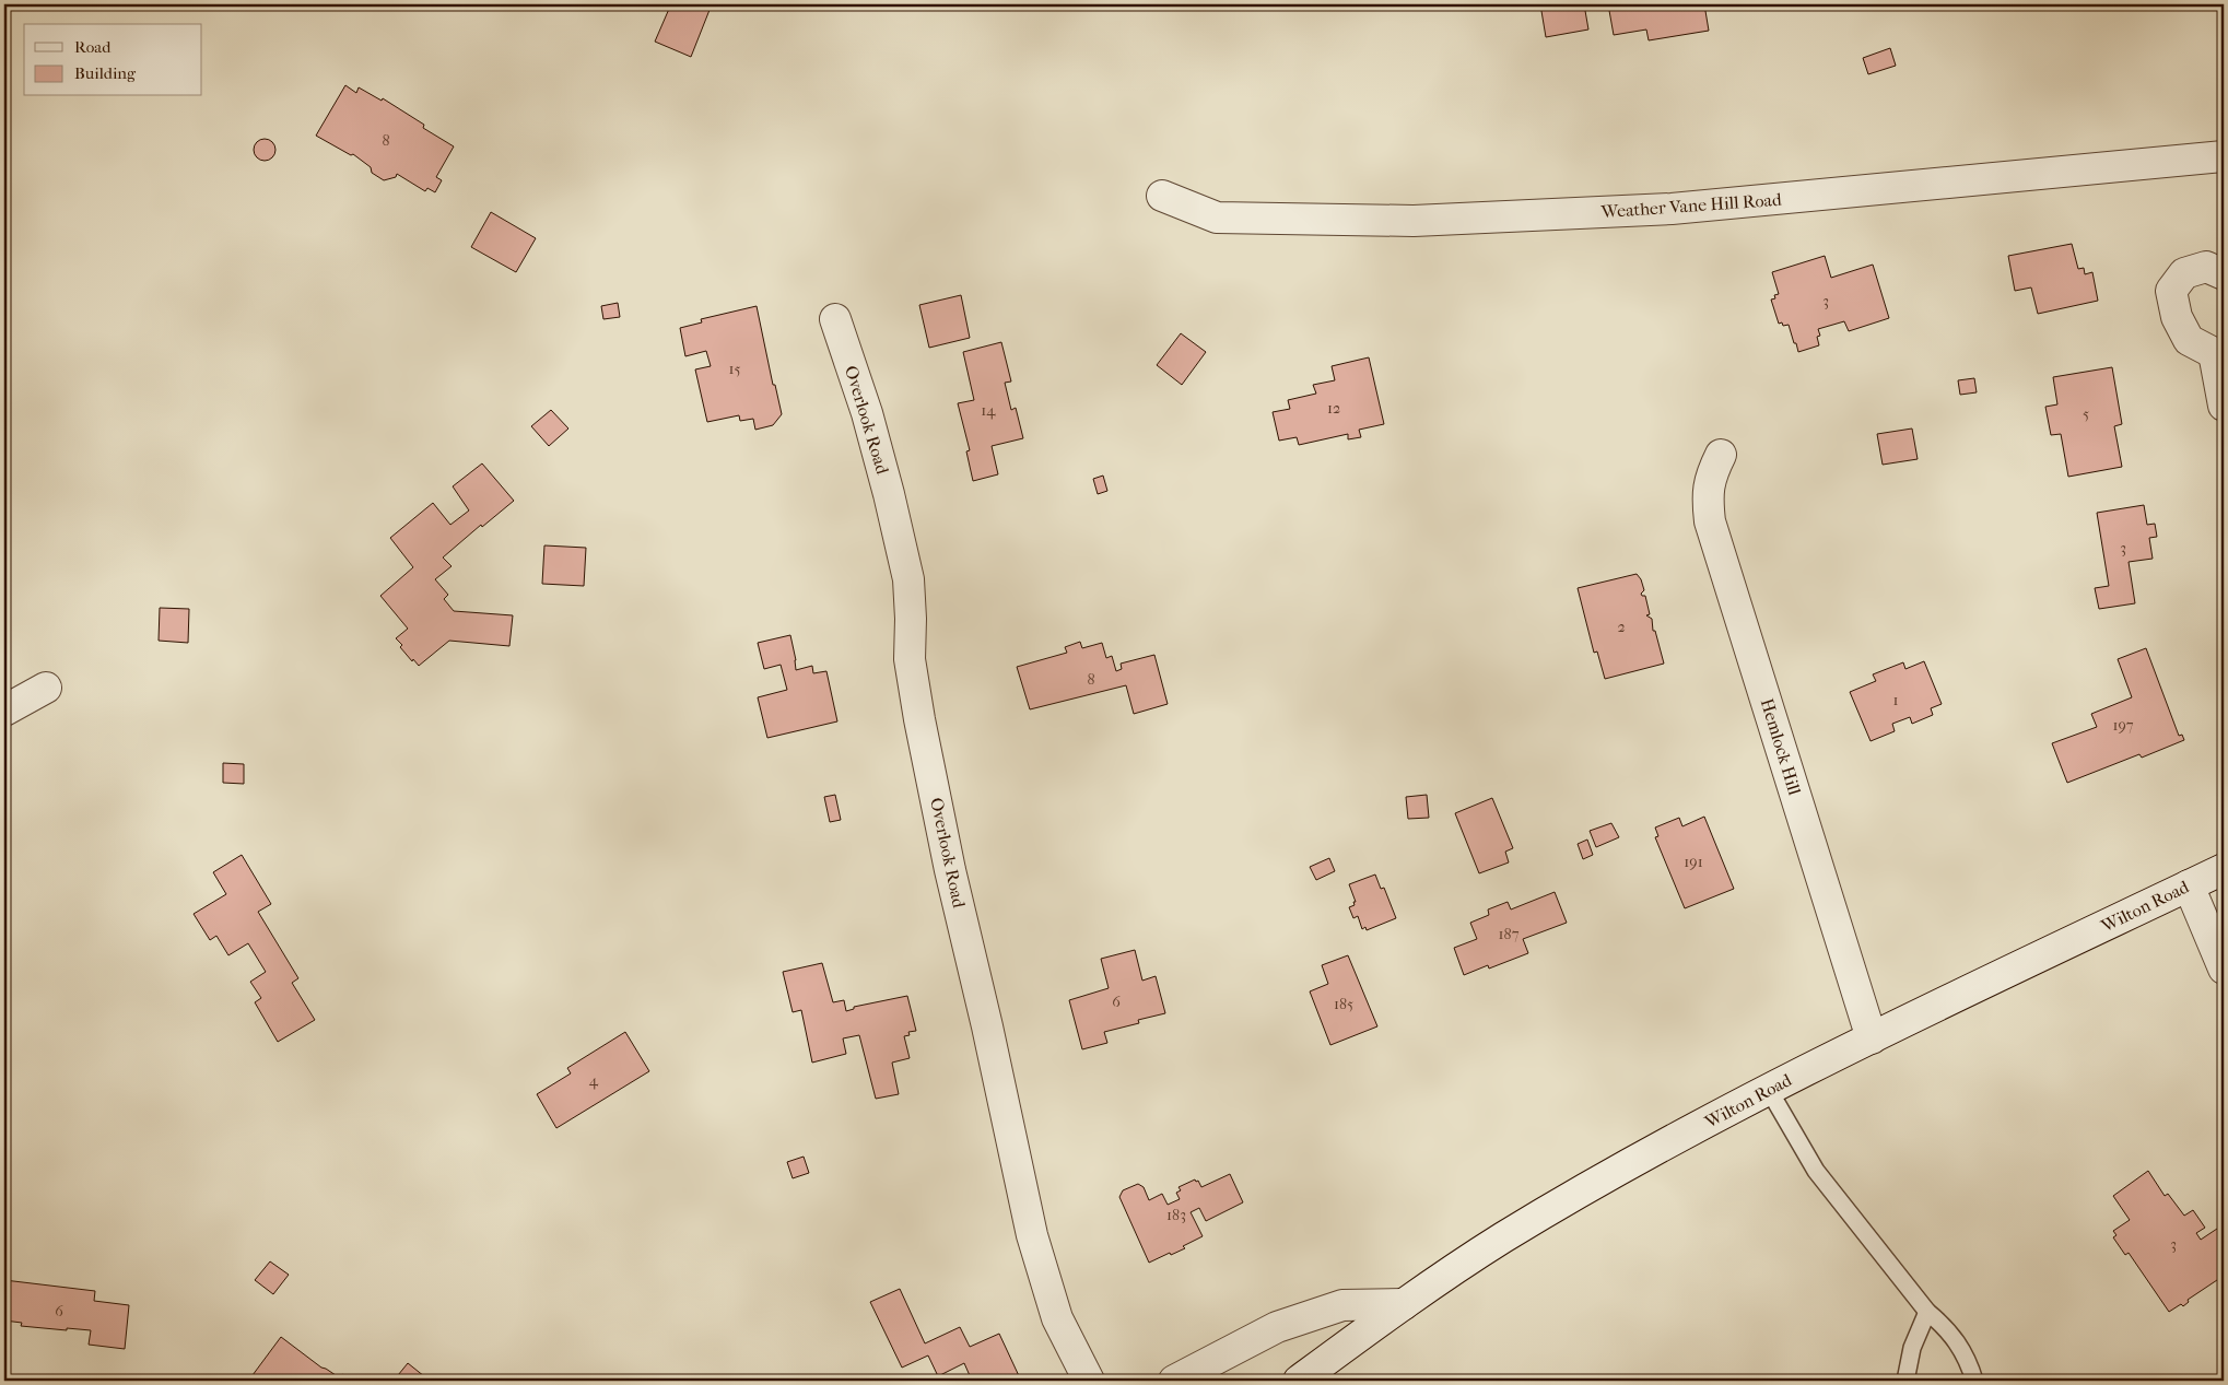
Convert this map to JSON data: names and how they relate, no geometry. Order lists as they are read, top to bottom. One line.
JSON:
{"streets":{"street":["Weather Vane Hill Road","Overlook Road","Hemlock Hill","Wilton Road"]},"crossings":[["Hemlock Hill","Wilton Road"]],"house_numbers":["8","3","15","12","14","5","3","2","8","1","197","191","187","6","185","4","183","3","6"],"legend":["Road","Building"]}
